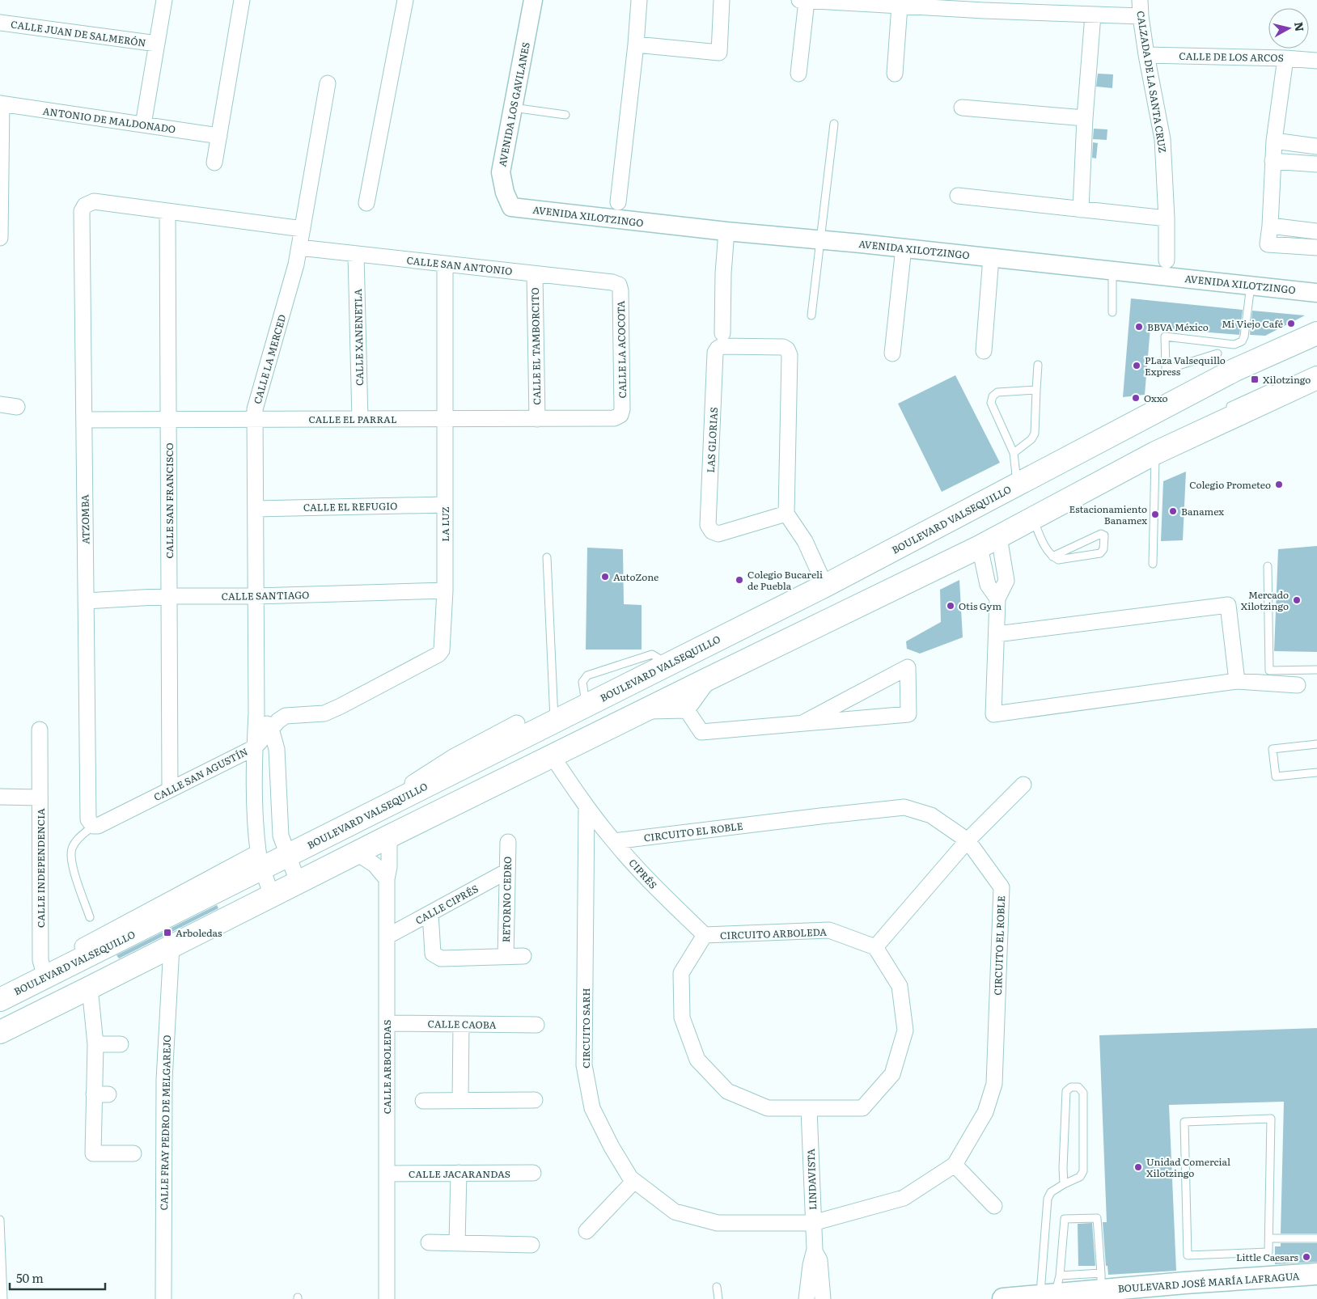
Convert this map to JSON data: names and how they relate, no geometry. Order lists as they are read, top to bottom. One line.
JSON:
{"streets":{"main road":["BOULEVARD VALSEQUILLO","BOULEVARD JOSÉ MARÍA LAFRAGUA"],"street":["CALLE JUAN DE SALMERÓN","CALLE DE LOS ARCOS","CALZADA DE LA SANTA CRUZ","AVENIDA LOS GAVILANES","ANTONIO DE MALDONADO","AVENIDA XILOTZINGO","CALLE SAN ANTONIO","CALLE XANENETLA","CALLE EL TAMBORCITO","CALLE LA ACOCOTA","CALLE LA MERCED","CALLE EL PARRAL","LAS GLORIAS","CALLE SAN FRANCISCO","CALLE EL REFUGIO","ATZOMBA","LA LUZ","CALLE SANTIAGO","CALLE SAN AGUSTÍN","CIRCUITO EL ROBLE","CALLE INDEPENDENCIA","CIPRÉS","RETORNO CEDRO","CALLE CIPRÉS","CIRCUITO ARBOLEDA","CALLE CAOBA","CIRCUITO SARH","CALLE ARBOLEDAS","CALLE FRAY PEDRO DE MELGAREJO","CALLE JACARANDAS","LINDAVISTA"]},"crossings":[["CALLE DE LOS ARCOS","CALZADA DE LA SANTA CRUZ"],["AVENIDA LOS GAVILANES","AVENIDA XILOTZINGO"],["CALLE SAN ANTONIO","CALLE XANENETLA"],["CALLE SAN ANTONIO","CALLE EL TAMBORCITO"],["CALLE SAN ANTONIO","CALLE LA ACOCOTA"],["CALLE SAN ANTONIO","CALLE LA MERCED"],["CALLE SAN ANTONIO","LA LUZ"],["CALLE XANENETLA","CALLE EL PARRAL"],["CALLE EL TAMBORCITO","CALLE EL PARRAL"],["CALLE LA ACOCOTA","CALLE EL PARRAL"],["CALLE LA MERCED","CALLE EL PARRAL"],["CALLE LA MERCED","CALLE EL REFUGIO"],["CALLE LA MERCED","BOULEVARD VALSEQUILLO"],["CALLE LA MERCED","CALLE SANTIAGO"],["CALLE LA MERCED","CALLE SAN AGUSTÍN"],["CALLE EL PARRAL","CALLE SAN FRANCISCO"],["CALLE EL PARRAL","ATZOMBA"],["CALLE EL PARRAL","LA LUZ"],["CALLE SAN FRANCISCO","ATZOMBA"],["CALLE SAN FRANCISCO","CALLE SANTIAGO"],["CALLE SAN FRANCISCO","CALLE SAN AGUSTÍN"],["CALLE EL REFUGIO","LA LUZ"],["ATZOMBA","CALLE SANTIAGO"],["ATZOMBA","CALLE SAN AGUSTÍN"],["BOULEVARD VALSEQUILLO","CALLE INDEPENDENCIA"],["LA LUZ","CALLE SANTIAGO"],["LA LUZ","CALLE SAN AGUSTÍN"],["CIRCUITO EL ROBLE","CIPRÉS"],["CIRCUITO EL ROBLE","CIRCUITO SARH"],["CIRCUITO EL ROBLE","LINDAVISTA"],["CIPRÉS","CIRCUITO ARBOLEDA"],["CIPRÉS","CIRCUITO SARH"],["RETORNO CEDRO","CALLE CIPRÉS"],["CALLE CIPRÉS","CALLE ARBOLEDAS"],["CIRCUITO ARBOLEDA","LINDAVISTA"],["CALLE CAOBA","CALLE ARBOLEDAS"],["CIRCUITO SARH","LINDAVISTA"],["CALLE ARBOLEDAS","CALLE JACARANDAS"]],"places":{"other":["Mi Viejo Café","BBVA México","PLaza Valsequillo Express","Oxxo","Colegio Prometeo","Banamex","Estacionamiento Banamex","AutoZone","Colegio Bucareli de Puebla","Mercado Xilotzingo","Otis Gym","Unidad Comercial Xilotzingo","Little Caesars"],"transit":["Xilotzingo","Arboledas"]},"scale_bar":"50 m","north":"right"}
